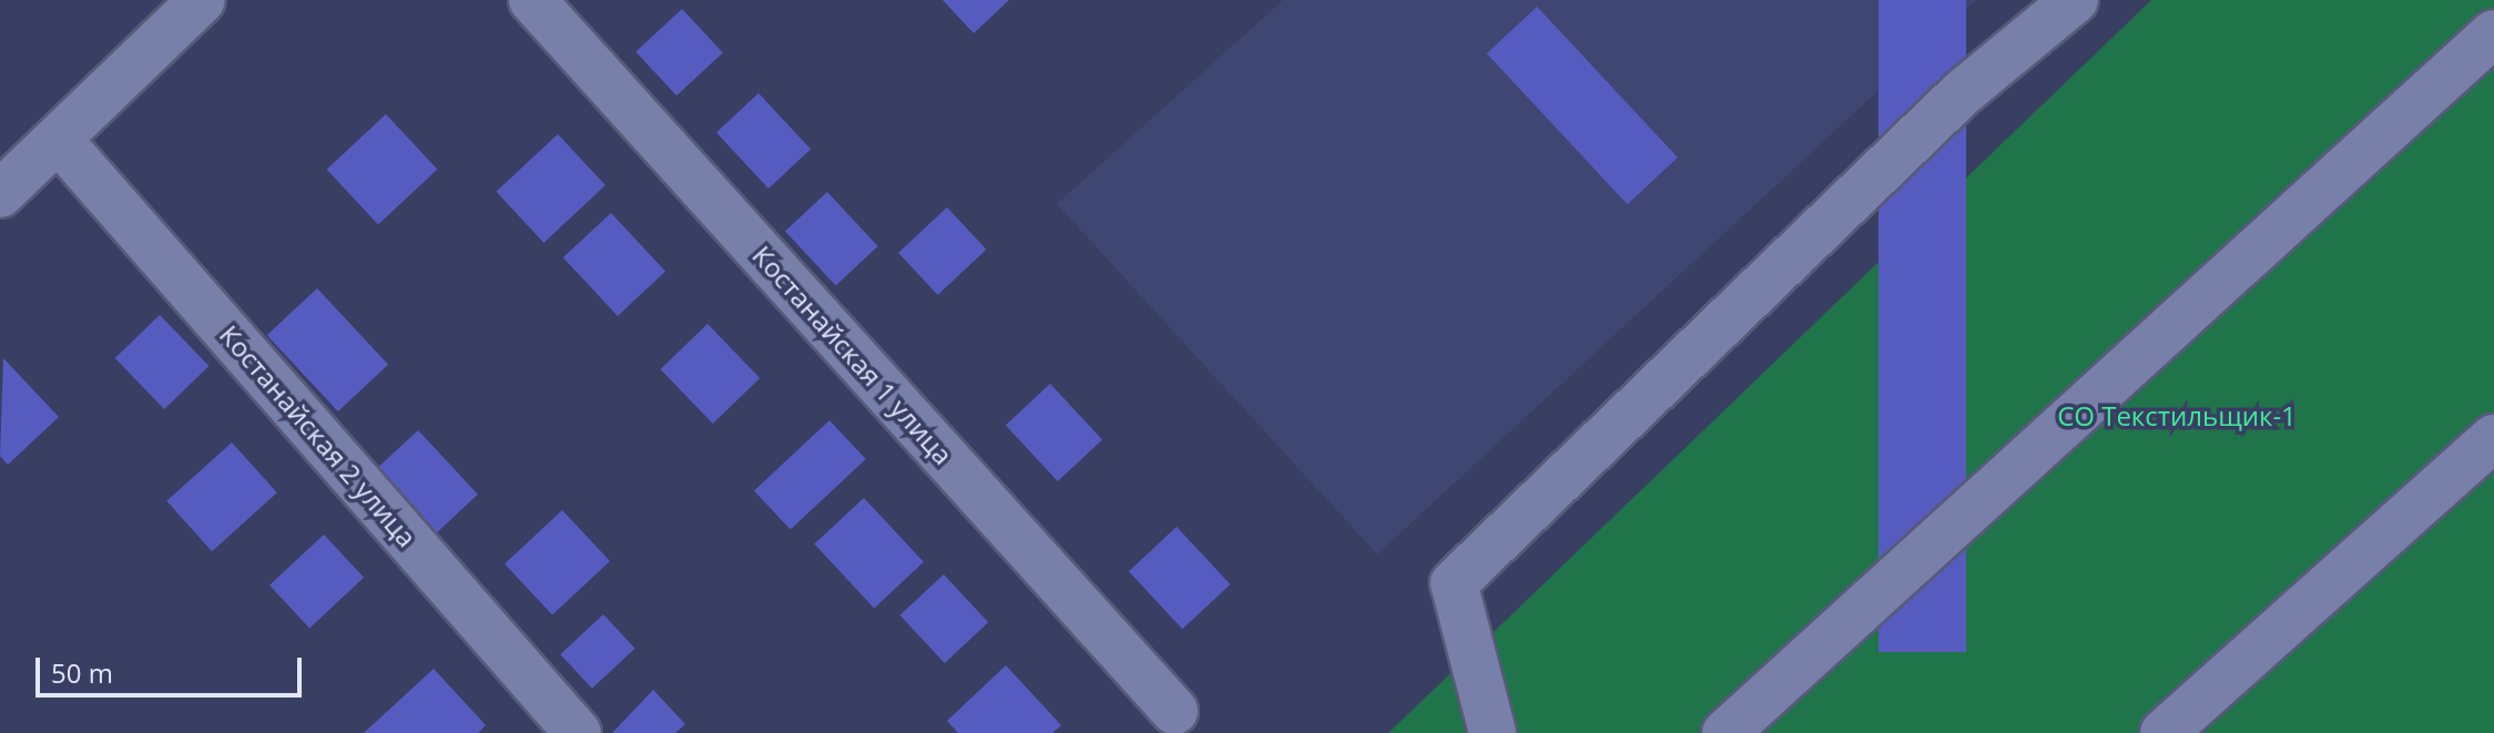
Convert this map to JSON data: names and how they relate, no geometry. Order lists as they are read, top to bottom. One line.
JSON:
{"streets":{"street":["Костанайская 1 улица","Костанайская 2 улица"]},"parks":["СО Текстильщик-1"],"scale_bar":"50 m"}
